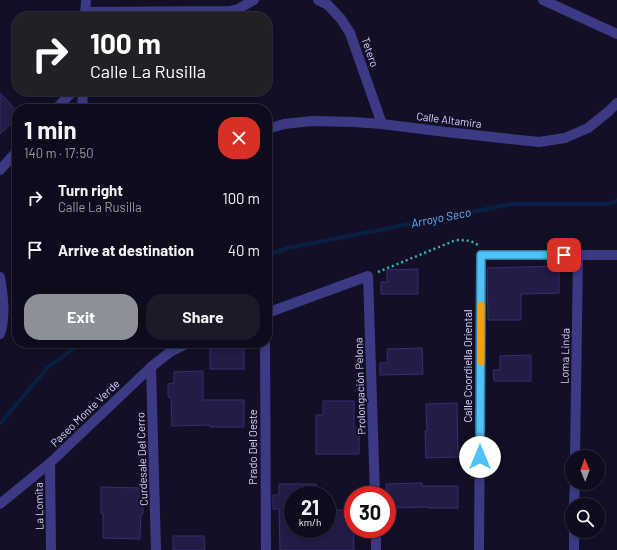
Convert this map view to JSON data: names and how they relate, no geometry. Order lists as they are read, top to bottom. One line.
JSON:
{"streets":{"street":["Tetero","Calle Altamira","Loma Linda","Calle Coordiella Oriental","Prolongación Pelona","Paseo Monte Verde","Prado Del Oeste","Curdesale Del Cerro","La Lomita"]},"crossings":[["Tetero","Calle Altamira"],["Paseo Monte Verde","Curdesale Del Cerro"],["Paseo Monte Verde","La Lomita"]],"water":["Arroyo Seco"],"north":"top","page":{"turn":["100 m","Calle La Rusilla"],"heading":["1 min","140 m · 17:50"],"list":[{"name":"Turn right","note":"Calle La Rusilla","value":"100 m"},{"name":"Arrive at destination","value":"40 m"}],"buttons":["Exit","Share"],"speed":"21 km/h","limit":"30"}}
